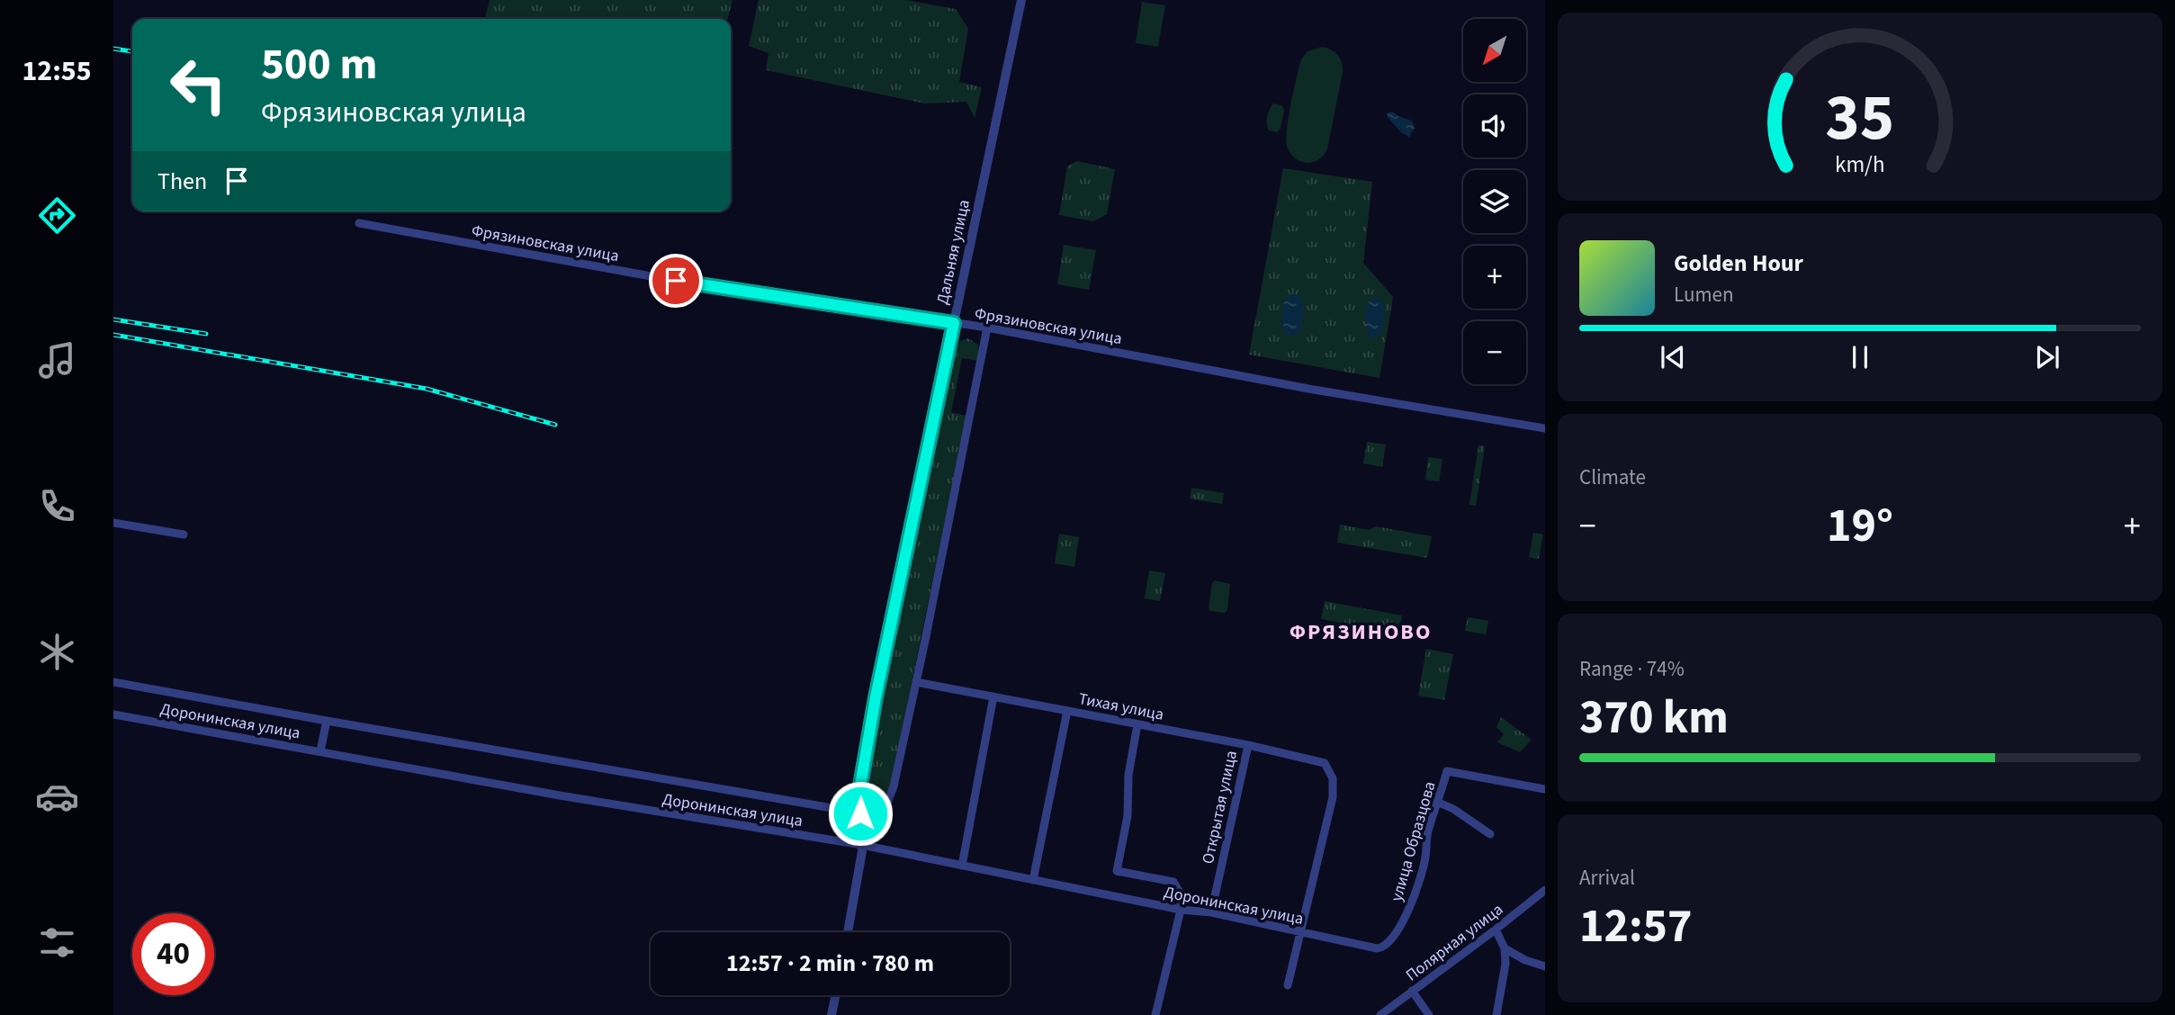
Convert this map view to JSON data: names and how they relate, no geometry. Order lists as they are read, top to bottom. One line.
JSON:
{"streets":{"street":["Фрязиновская улица","Дальняя улица","Тихая улица","Доронинская улица","Открытая улица","улица Образцова","Полярная улица"]},"crossings":[["Фрязиновская улица","Дальняя улица"],["Дальняя улица","Тихая улица"],["Дальняя улица","Доронинская улица"],["Тихая улица","Доронинская улица"],["Тихая улица","Открытая улица"],["Доронинская улица","Открытая улица"],["Доронинская улица","улица Образцова"]],"districts":["ФРЯЗИНОВО"],"north":"bottom left","page":{"tabs":"12:55","map_buttons":["+","−"],"turn":["500 m","Фрязиновская улица"],"then":"Then","song":["Golden Hour","Lumen"],"tile":["Climate",["Range · 74%","370 km"],["Arrival","12:57"]],"heat":["−","19°","+"],"limit":"40","trip":"12:57 · 2 min · 780 m","gauge":["35","km/h"]}}
